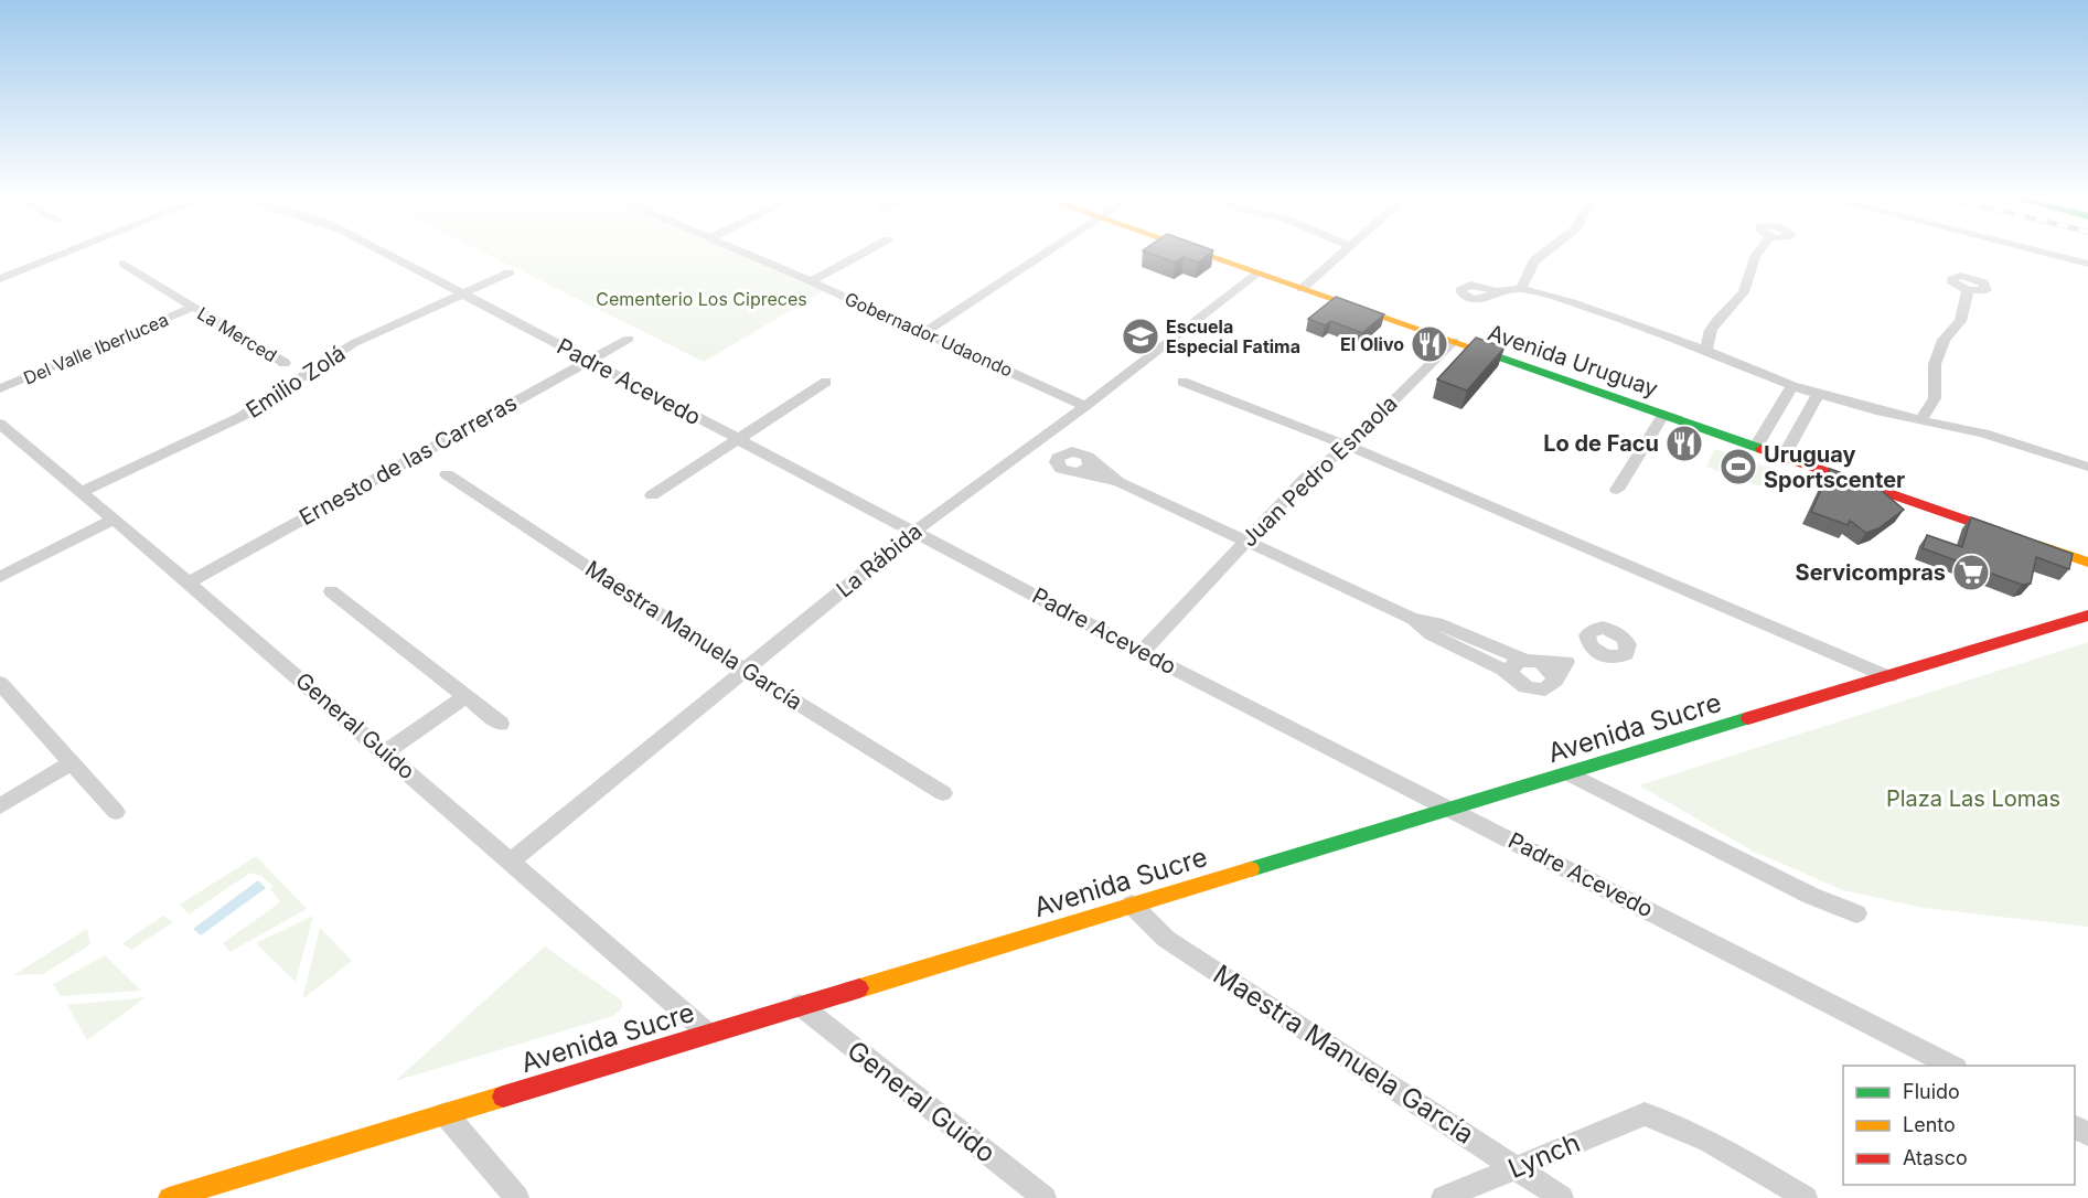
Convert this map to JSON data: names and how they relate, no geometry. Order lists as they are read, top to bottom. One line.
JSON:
{"streets":{"main road":["Avenida Uruguay","Avenida Sucre"],"street":["La Merced","Gobernador Udaondo","Del Valle Iberlucea","Emilio Zolá","Padre Acevedo","Ernesto de las Carreras","Juan Pedro Esnaola","La Rábida","Maestra Manuela García","General Guido","Lynch"]},"crossings":[["La Merced","Del Valle Iberlucea"],["Gobernador Udaondo","La Rábida"],["Avenida Uruguay","Juan Pedro Esnaola"],["Avenida Uruguay","La Rábida"],["Emilio Zolá","Padre Acevedo"],["Emilio Zolá","General Guido"],["Padre Acevedo","Ernesto de las Carreras"],["Padre Acevedo","Juan Pedro Esnaola"],["Padre Acevedo","La Rábida"],["Padre Acevedo","Avenida Sucre"],["Ernesto de las Carreras","General Guido"],["La Rábida","Maestra Manuela García"],["La Rábida","General Guido"],["Maestra Manuela García","Avenida Sucre"],["Maestra Manuela García","Lynch"],["General Guido","Avenida Sucre"]],"parks":["Cementerio Los Cipreces","Plaza Las Lomas"],"places":{"school or university":["Escuela Especial Fatima"],"restaurant":["El Olivo","Lo de Facu"],"sports":["Uruguay Sportscenter"],"supermarket":["Servicompras"]},"legend":["Fluido","Lento","Atasco"]}
